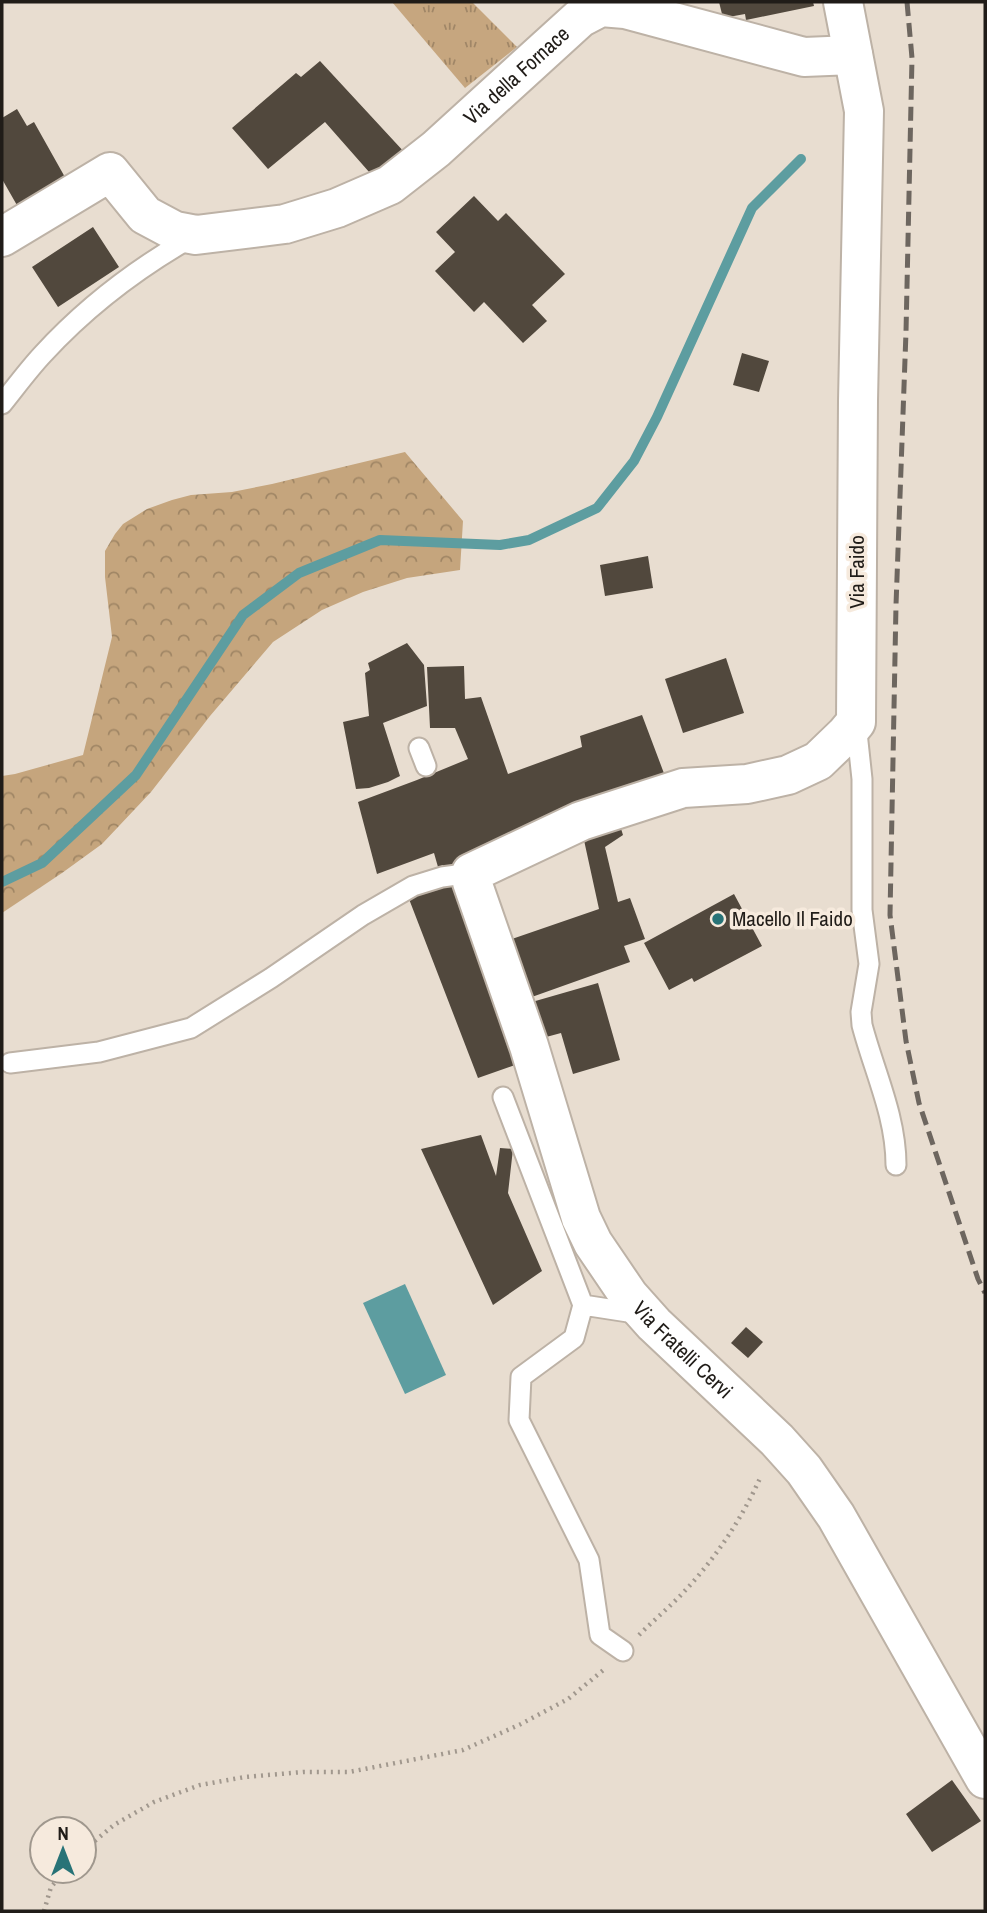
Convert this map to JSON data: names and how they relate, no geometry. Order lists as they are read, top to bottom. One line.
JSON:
{"streets":{"street":["Via della Fornace","Via Faido","Via Fratelli Cervi"]},"crossings":[["Via della Fornace","Via Faido"]],"places":["Macello Il Faido"],"north":"top"}
